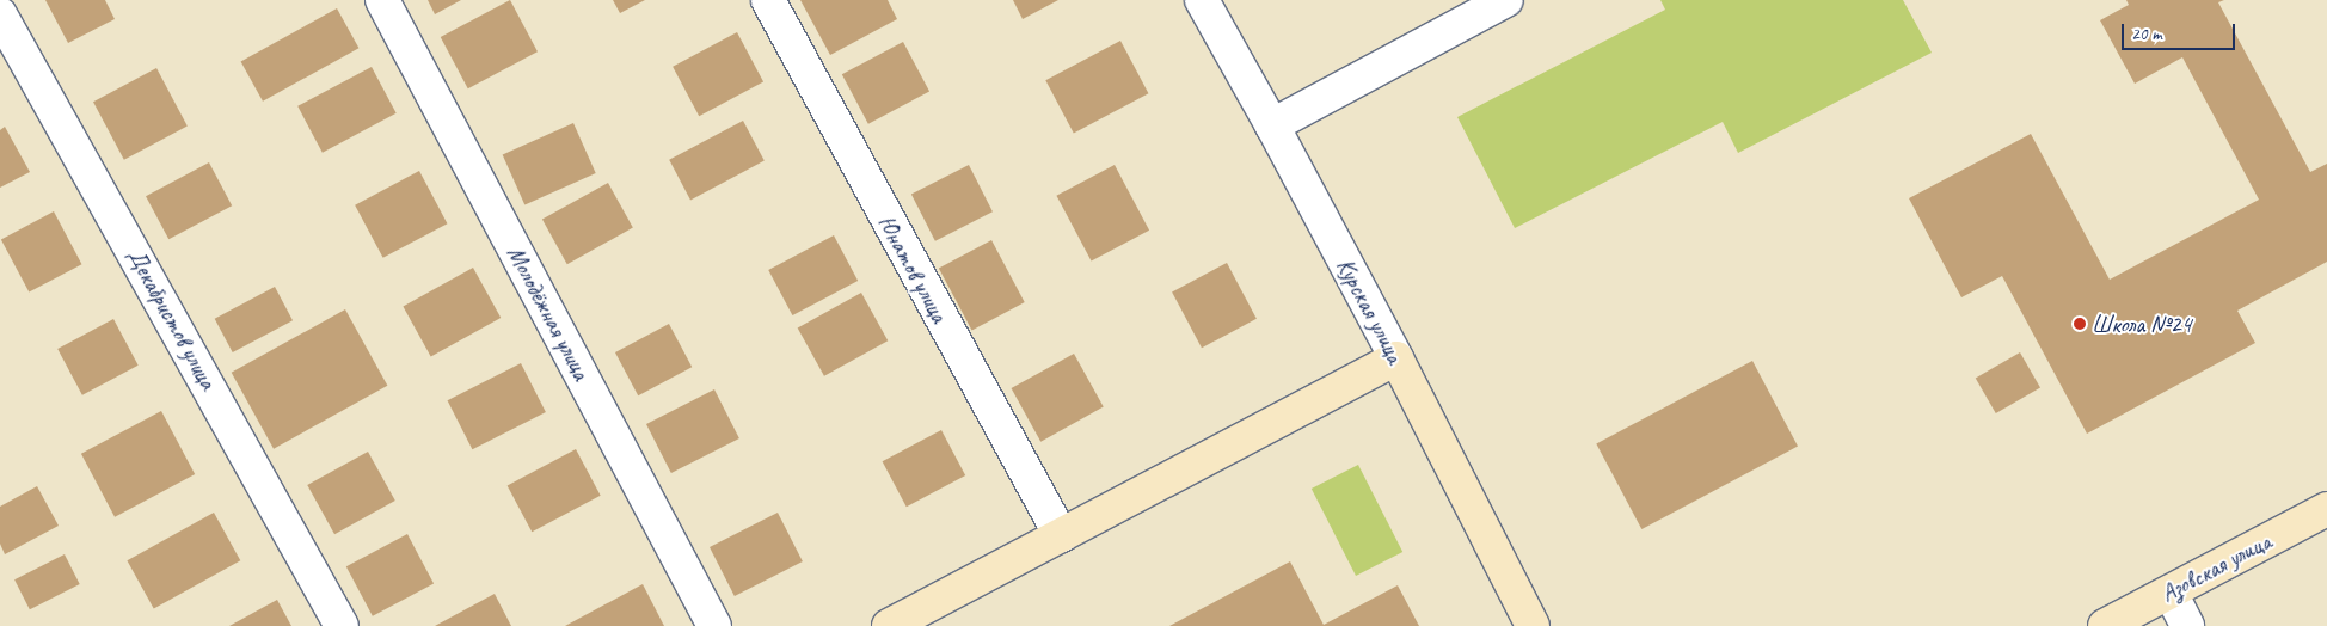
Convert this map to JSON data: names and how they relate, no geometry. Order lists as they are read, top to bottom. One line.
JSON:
{"streets":{"street":["Юнатов улица","Курская улица","Молодёжная улица","Декабристов улица","Азовская улица"]},"places":["Школа №24"],"scale_bar":"20 m"}
